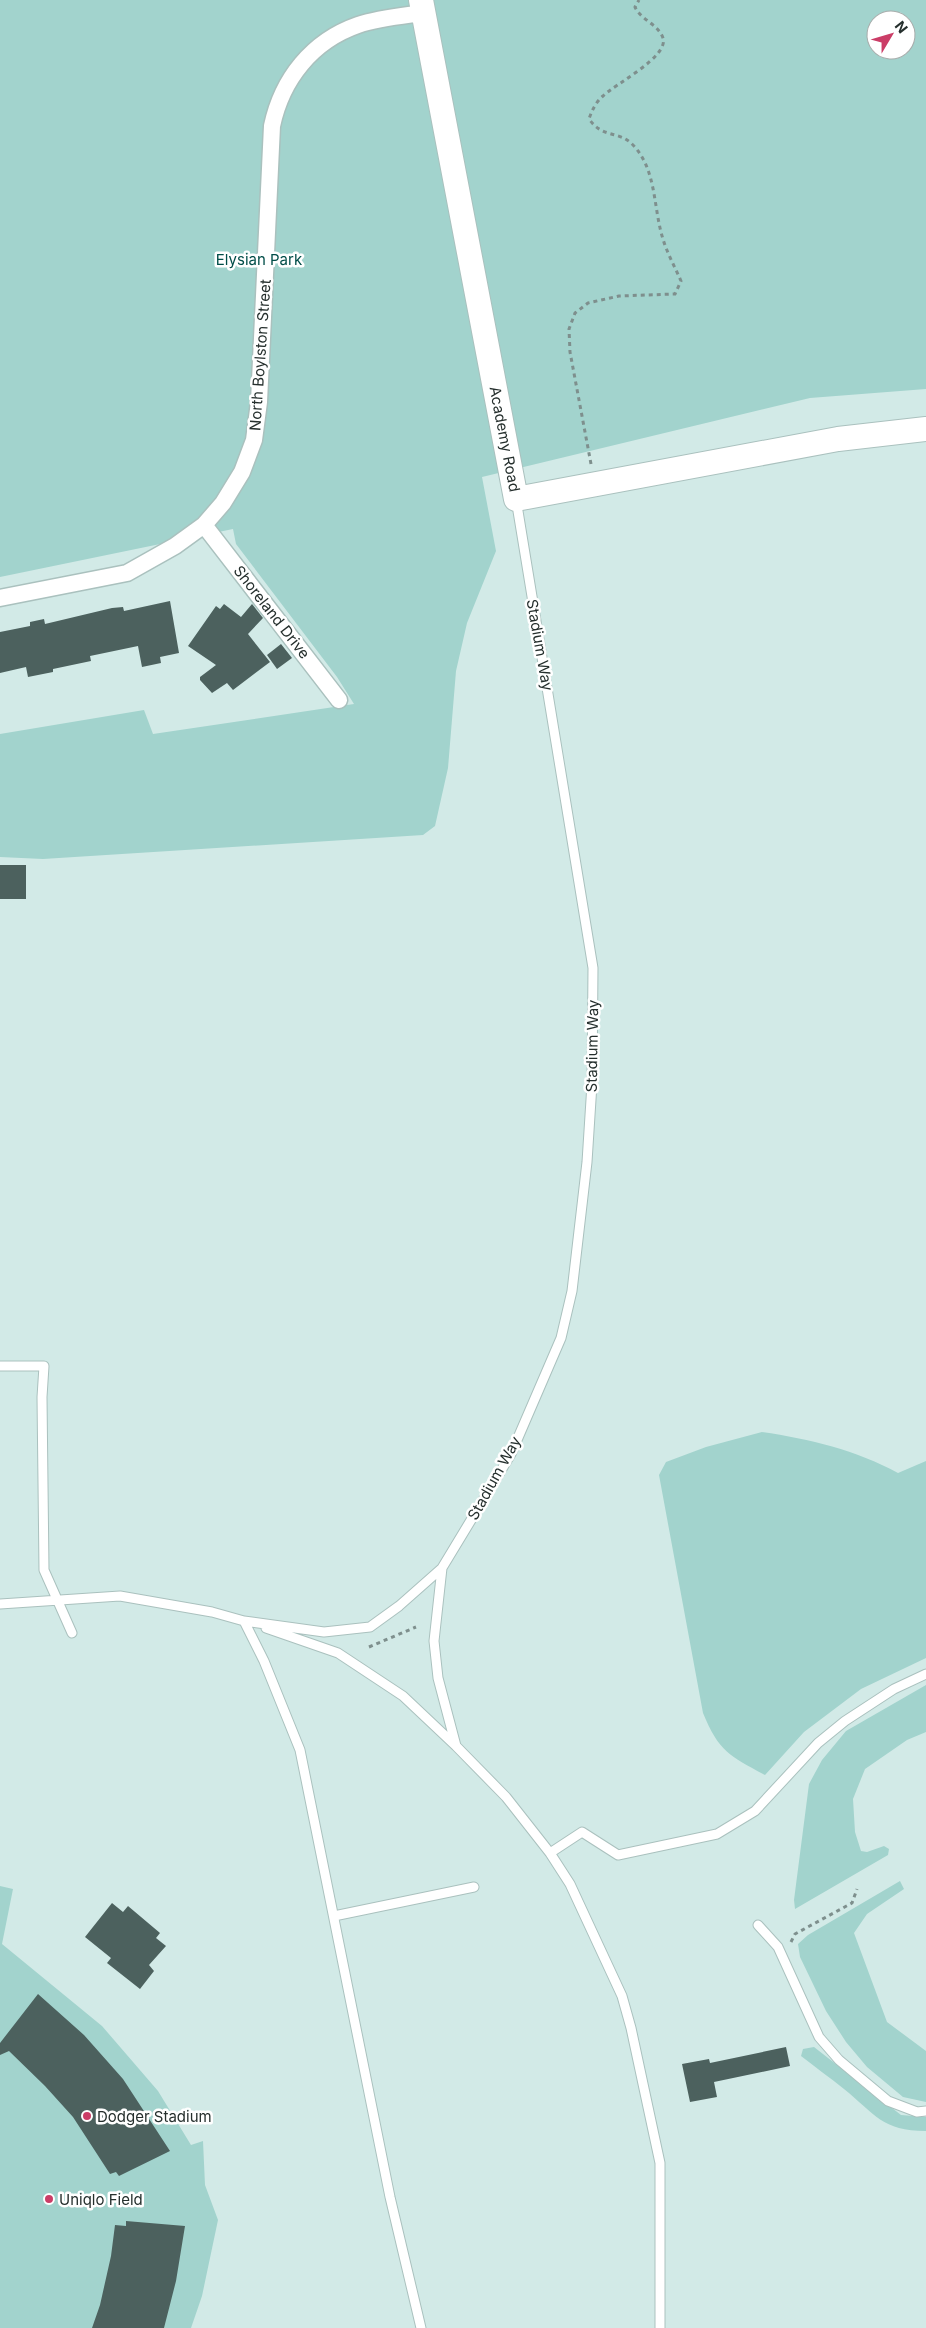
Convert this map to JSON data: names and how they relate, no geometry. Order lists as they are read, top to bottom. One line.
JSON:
{"streets":{"main road":["Academy Road"],"street":["North Boylston Street","Shoreland Drive"],"lane":["Stadium Way"]},"crossings":[["North Boylston Street","Academy Road"],["North Boylston Street","Shoreland Drive"],["Academy Road","Stadium Way"]],"parks":["Elysian Park"],"places":["Dodger Stadium","Uniqlo Field"],"north":"top right"}
